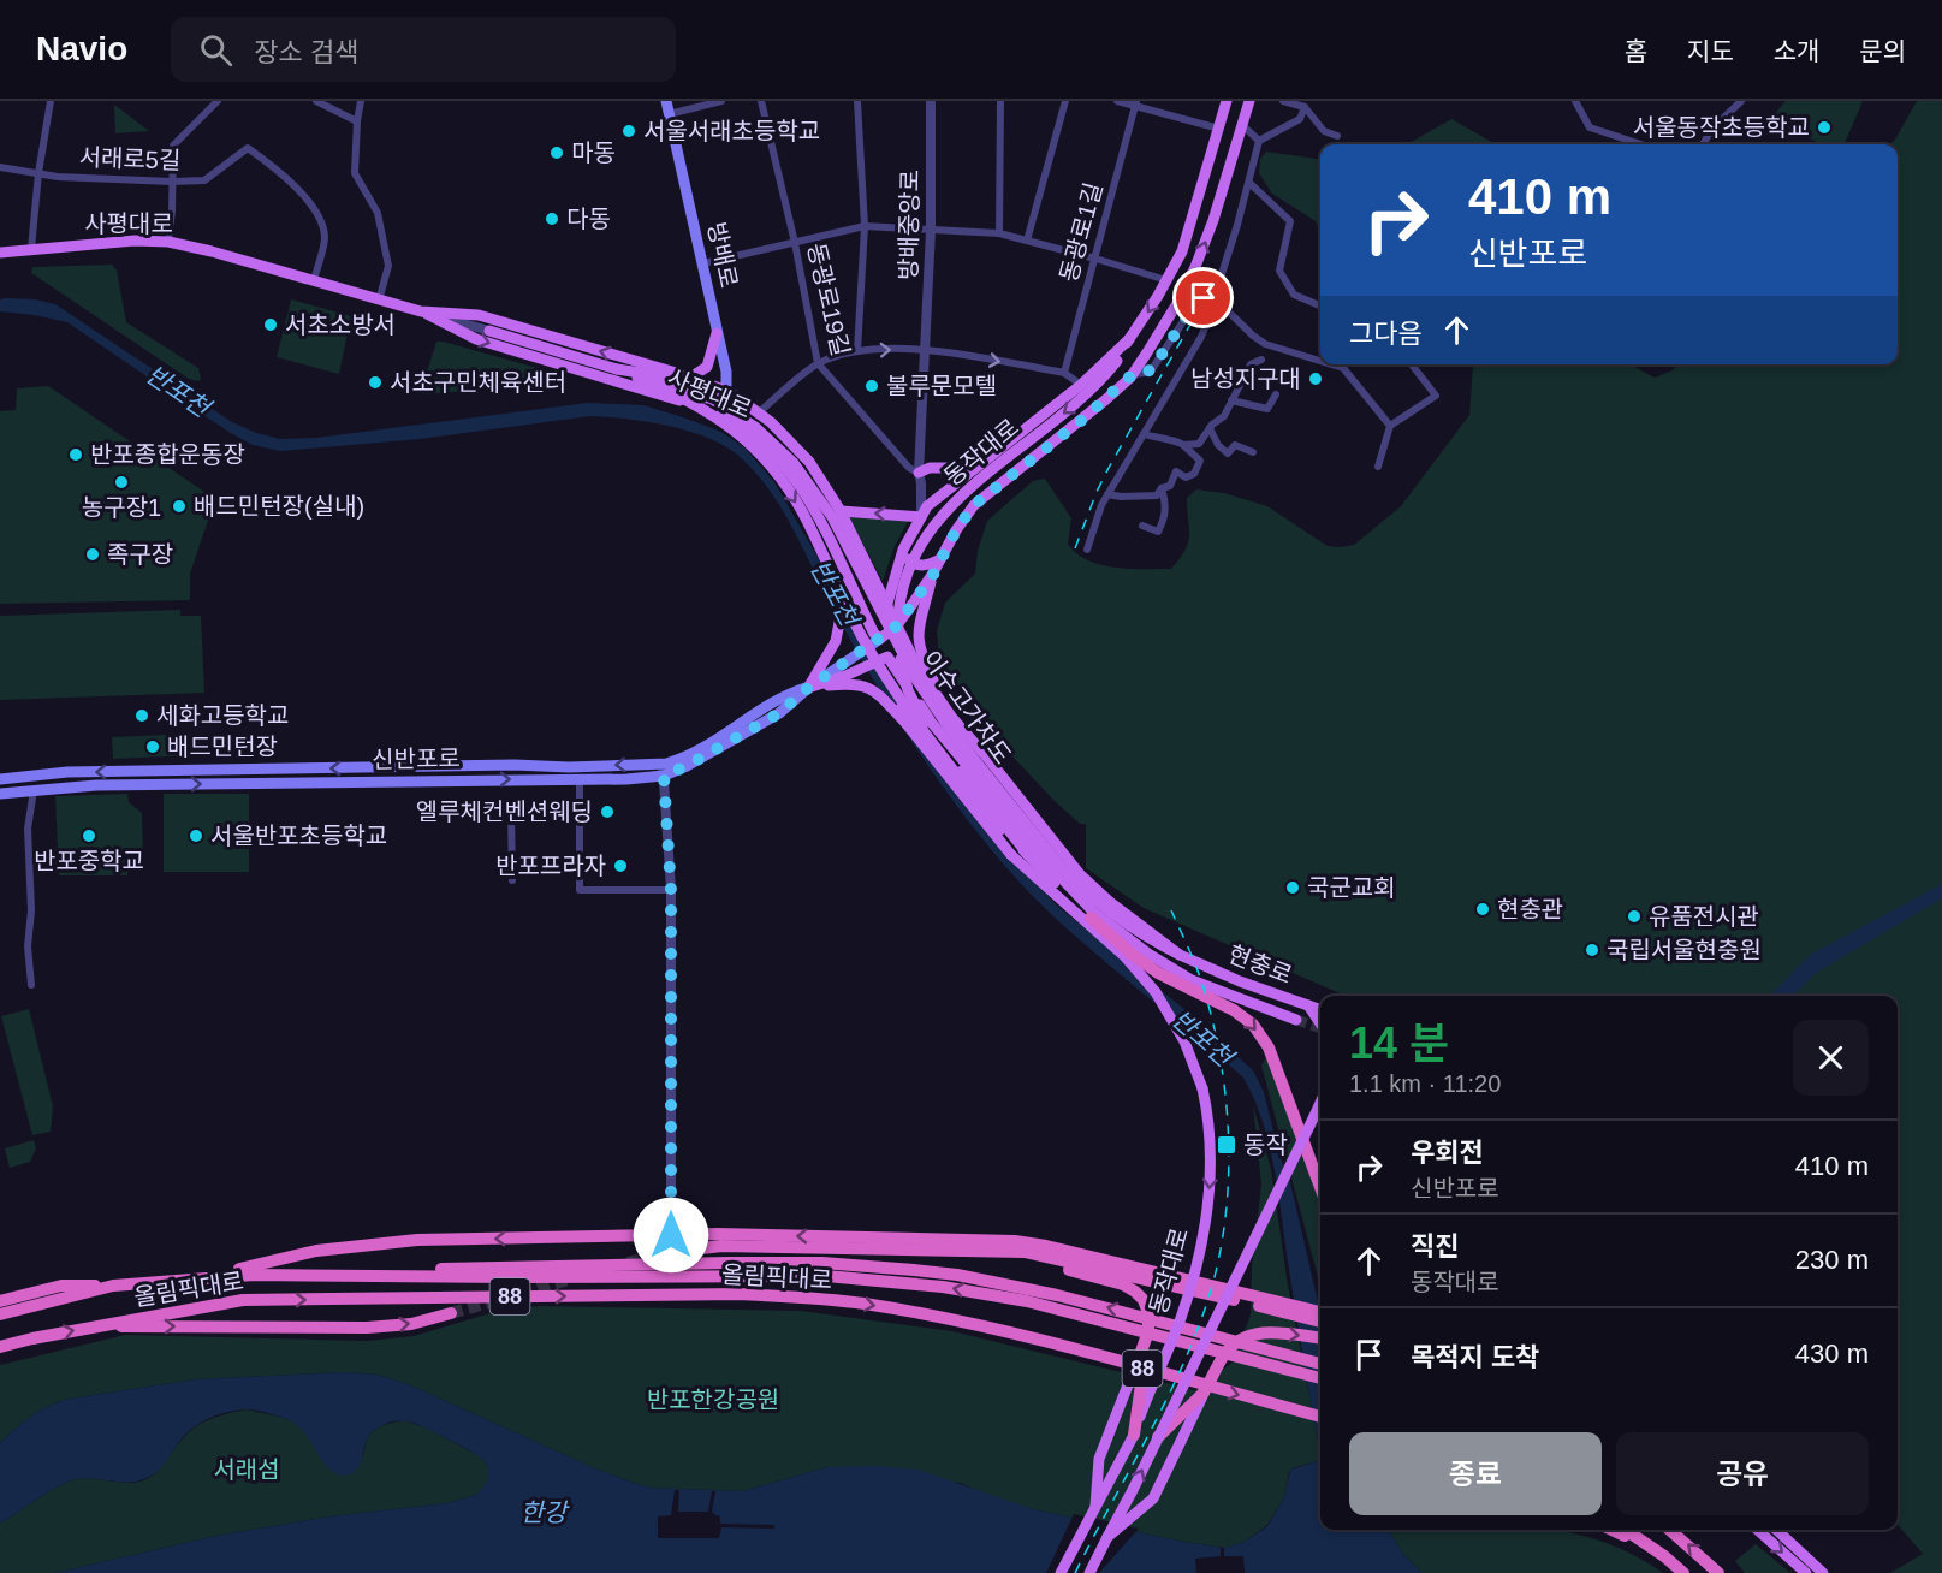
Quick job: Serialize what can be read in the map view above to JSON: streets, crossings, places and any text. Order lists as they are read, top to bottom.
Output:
{
  "streets": {
    "highway": ["올림픽대로", "88"],
    "main road": [
      "사평대로",
      "방배로",
      "동작대로",
      "이수고가차도",
      "신반포로",
      "현충로"
    ],
    "street": [
      "서래로5길",
      "방배중앙로",
      "동광로1길",
      "동광로19길"
    ]
  },
  "crossings": [
    ["서래로5길", "사평대로"],
    ["사평대로", "방배중앙로"],
    ["사평대로", "방배로"],
    ["사평대로", "동광로19길"],
    ["사평대로", "동작대로"],
    ["사평대로", "이수고가차도"],
    ["사평대로", "신반포로"],
    ["방배중앙로", "동광로19길"],
    ["방배중앙로", "동작대로"],
    ["동작대로", "이수고가차도"],
    ["동작대로", "신반포로"],
    ["동작대로", "현충로"],
    ["이수고가차도", "현충로"]
  ],
  "water": ["반포천", "한강"],
  "parks": ["반포한강공원", "서래섬"],
  "places": {
    "other": [
      "서울동작초등학교",
      "서울서래초등학교",
      "마동",
      "다동",
      "서초소방서",
      "남성지구대",
      "서초구민체육센터",
      "불루문모텔",
      "반포종합운동장",
      "농구장1",
      "배드민턴장(실내)",
      "족구장",
      "세화고등학교",
      "배드민턴장",
      "엘루체컨벤션웨딩",
      "반포중학교",
      "서울반포초등학교",
      "반포프라자",
      "국군교회",
      "현충관",
      "유품전시관",
      "국립서울현충원"
    ],
    "transit": ["동작"]
  },
  "page": {
    "header": "Navio",
    "search": "장소 검색",
    "nav": [
      "홈",
      "지도",
      "소개",
      "문의"
    ],
    "turn": ["410 m", "신반포로"],
    "then": "그다음",
    "heading": ["14 분", "1.1 km · 11:20"],
    "list": [
      {
        "name": "우회전",
        "note": "신반포로",
        "value": "410 m"
      },
      {
        "name": "직진",
        "note": "동작대로",
        "value": "230 m"
      },
      {
        "name": "목적지 도착",
        "value": "430 m"
      }
    ],
    "buttons": ["종료", "공유"]
  }
}
